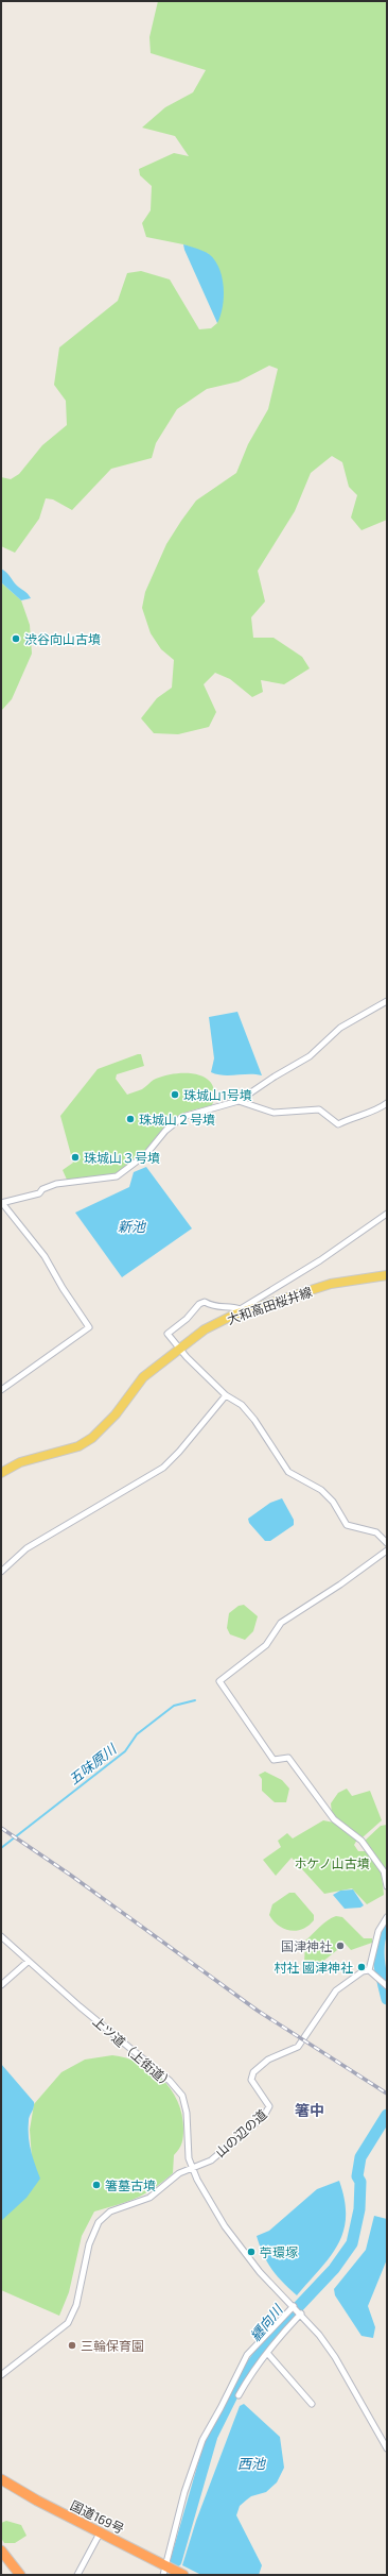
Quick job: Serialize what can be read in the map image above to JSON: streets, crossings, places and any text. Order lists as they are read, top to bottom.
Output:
{
  "streets": {
    "highway": ["国道169号"],
    "main road": ["大和高田桜井線"],
    "street": ["上ツ道（上街道）", "山の辺の道"]
  },
  "crossings": [
    ["上ツ道（上街道）", "山の辺の道"]
  ],
  "districts": ["箸中"],
  "water": [
    "新池",
    "五味原川",
    "纒向川",
    "西池"
  ],
  "parks": ["ホケノ山古墳"],
  "places": [
    "渋谷向山古墳",
    "珠城山1号墳",
    "珠城山２号墳",
    "珠城山３号墳",
    "国津神社",
    "村社 國津神社",
    "箸墓古墳",
    "苧環塚",
    "三輪保育園"
  ]
}
